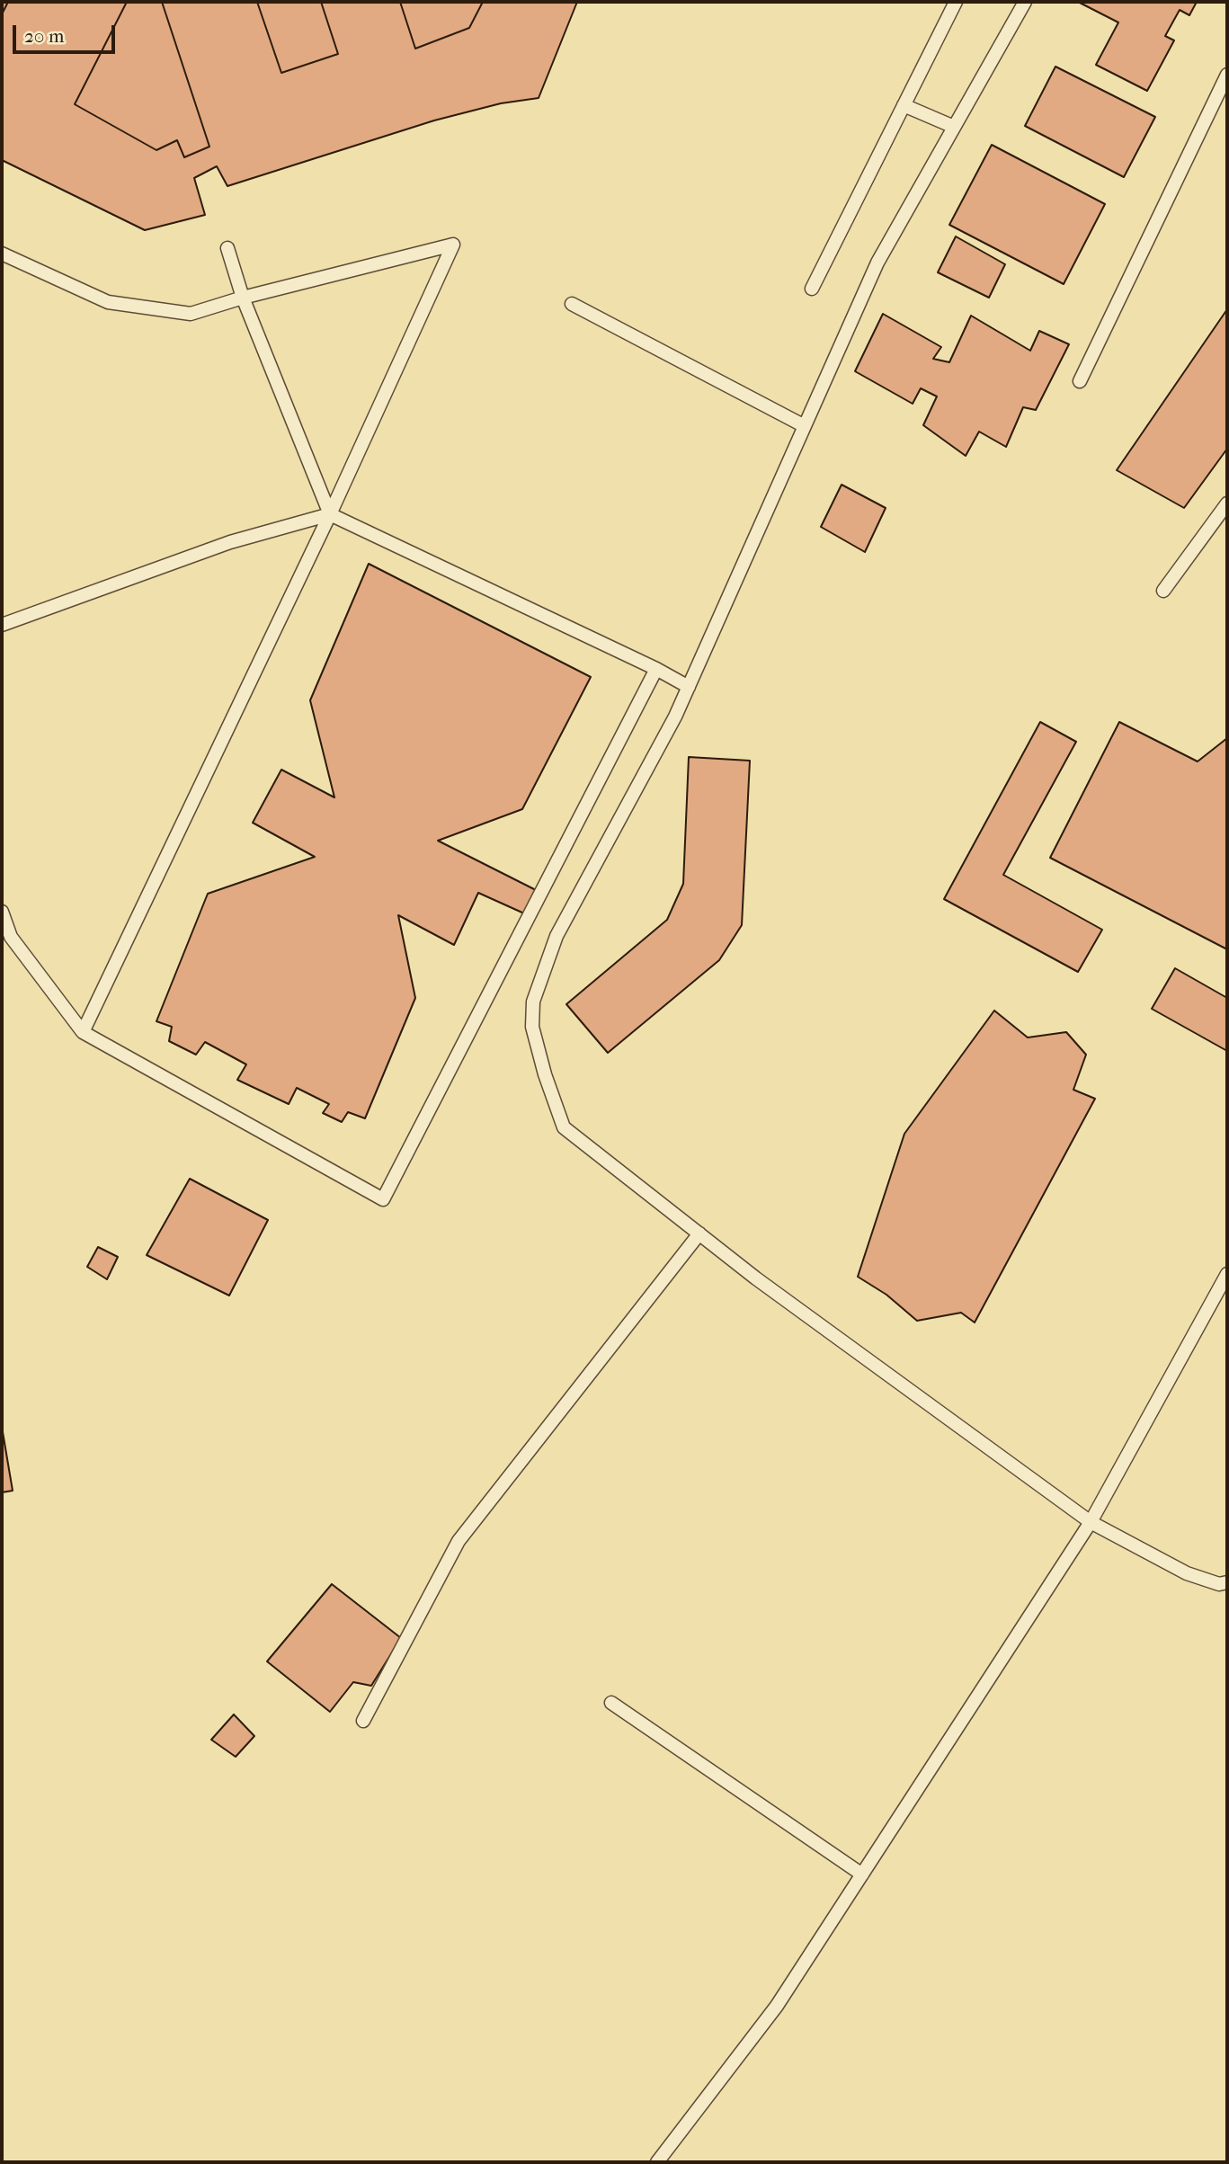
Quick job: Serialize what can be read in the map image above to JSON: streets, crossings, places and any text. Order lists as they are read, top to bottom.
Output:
{
  "scale_bar": "20 m"
}
